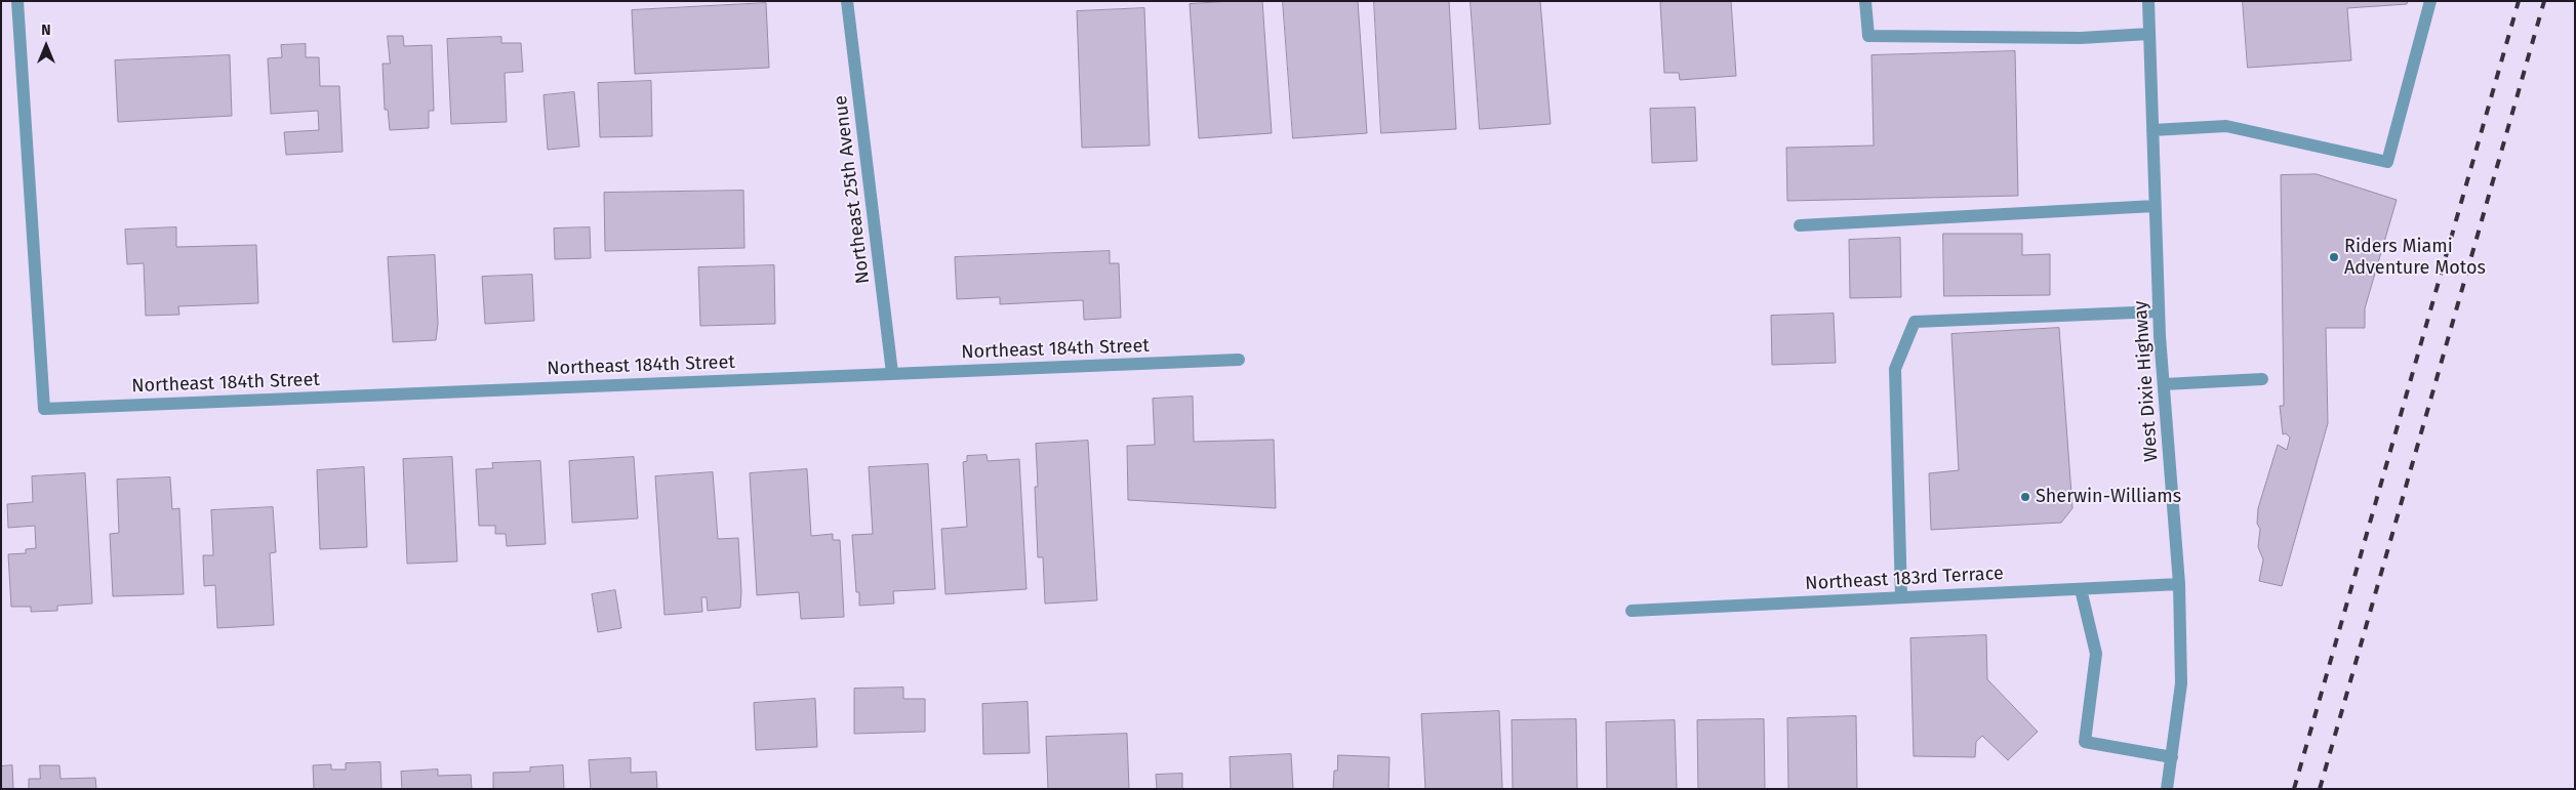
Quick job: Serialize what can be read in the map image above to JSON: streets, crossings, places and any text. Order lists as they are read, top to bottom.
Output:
{
  "streets": {
    "street": [
      "Northeast 25th Avenue",
      "Northeast 184th Street",
      "West Dixie Highway",
      "Northeast 183rd Terrace"
    ]
  },
  "crossings": [
    ["Northeast 25th Avenue", "Northeast 184th Street"],
    ["West Dixie Highway", "Northeast 183rd Terrace"]
  ],
  "places": ["Riders Miami Adventure Motos", "Sherwin-Williams"],
  "north": "top"
}
